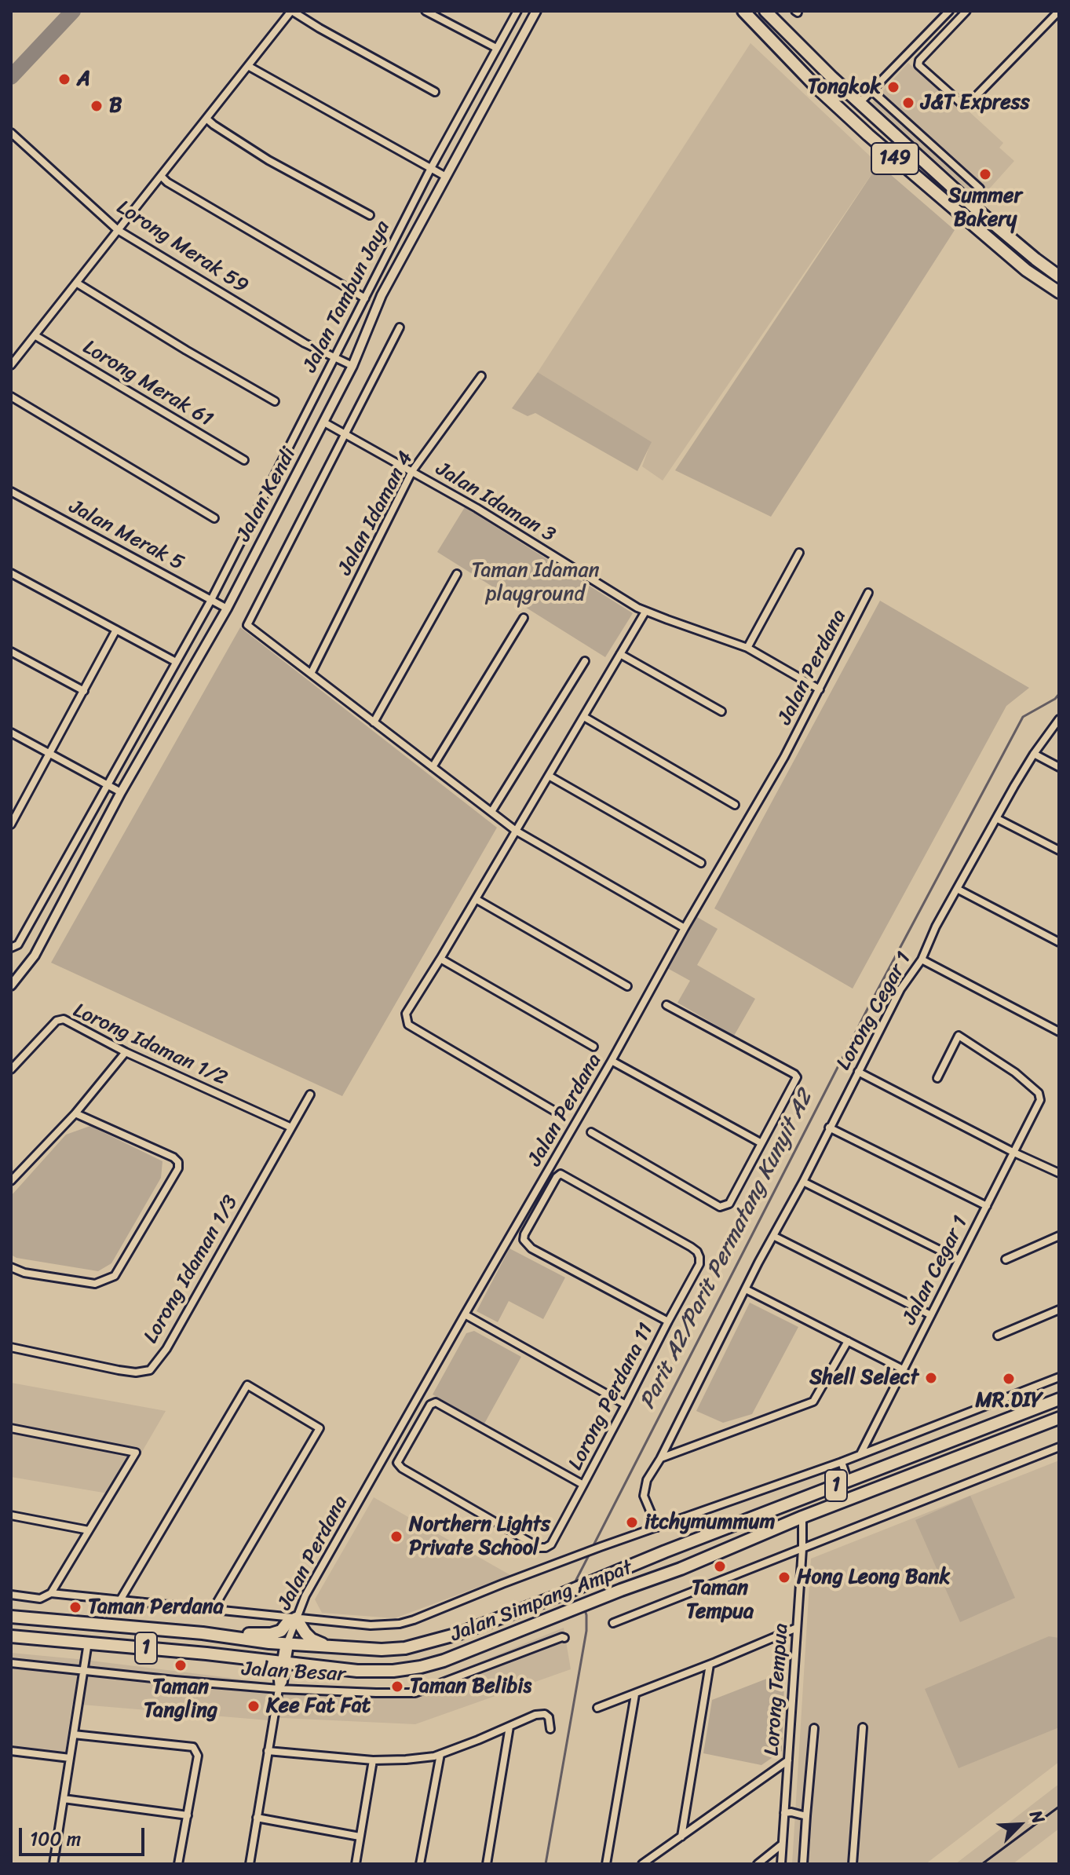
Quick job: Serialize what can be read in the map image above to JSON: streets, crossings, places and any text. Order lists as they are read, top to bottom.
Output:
{
  "streets": {
    "main road": ["149", "1", "Jalan Simpang Ampat"],
    "street": [
      "Lorong Merak 59",
      "Jalan Tambun Jaya",
      "Lorong Merak 61",
      "Jalan Kendi",
      "Jalan Idaman 3",
      "Jalan Idaman 4",
      "Jalan Merak 5",
      "Jalan Perdana",
      "Lorong Cegar 1",
      "Lorong Idaman 1/2",
      "Lorong Idaman 1/3",
      "Jalan Cegar 1",
      "Lorong Perdana 11",
      "Jalan Besar",
      "Lorong Tempua"
    ]
  },
  "crossings": [
    ["Lorong Merak 59", "Jalan Tambun Jaya"],
    ["Lorong Merak 59", "Jalan Kendi"],
    ["Jalan Tambun Jaya", "Jalan Merak 5"],
    ["Jalan Kendi", "Jalan Idaman 3"],
    ["Jalan Kendi", "Jalan Idaman 4"],
    ["Jalan Kendi", "Jalan Merak 5"],
    ["Jalan Idaman 3", "Jalan Idaman 4"],
    ["Jalan Idaman 3", "Jalan Perdana"],
    ["Jalan Perdana", "Jalan Simpang Ampat"],
    ["Jalan Perdana", "Jalan Besar"],
    ["Lorong Idaman 1/2", "Lorong Idaman 1/3"],
    ["Jalan Simpang Ampat", "Lorong Tempua"]
  ],
  "water": ["Parit A2/Parit Permatang Kunyit A2"],
  "parks": ["Taman Idaman playground"],
  "places": [
    "A",
    "Tongkok",
    "J&T Express",
    "B",
    "Summer Bakery",
    "Shell Select",
    "MR.DIY",
    "itchymummum",
    "Northern Lights Private School",
    "Taman Tempua",
    "Hong Leong Bank",
    "Taman Perdana",
    "Taman Tangling",
    "Taman Belibis",
    "Kee Fat Fat"
  ],
  "scale_bar": "100 m",
  "north": "top right"
}
